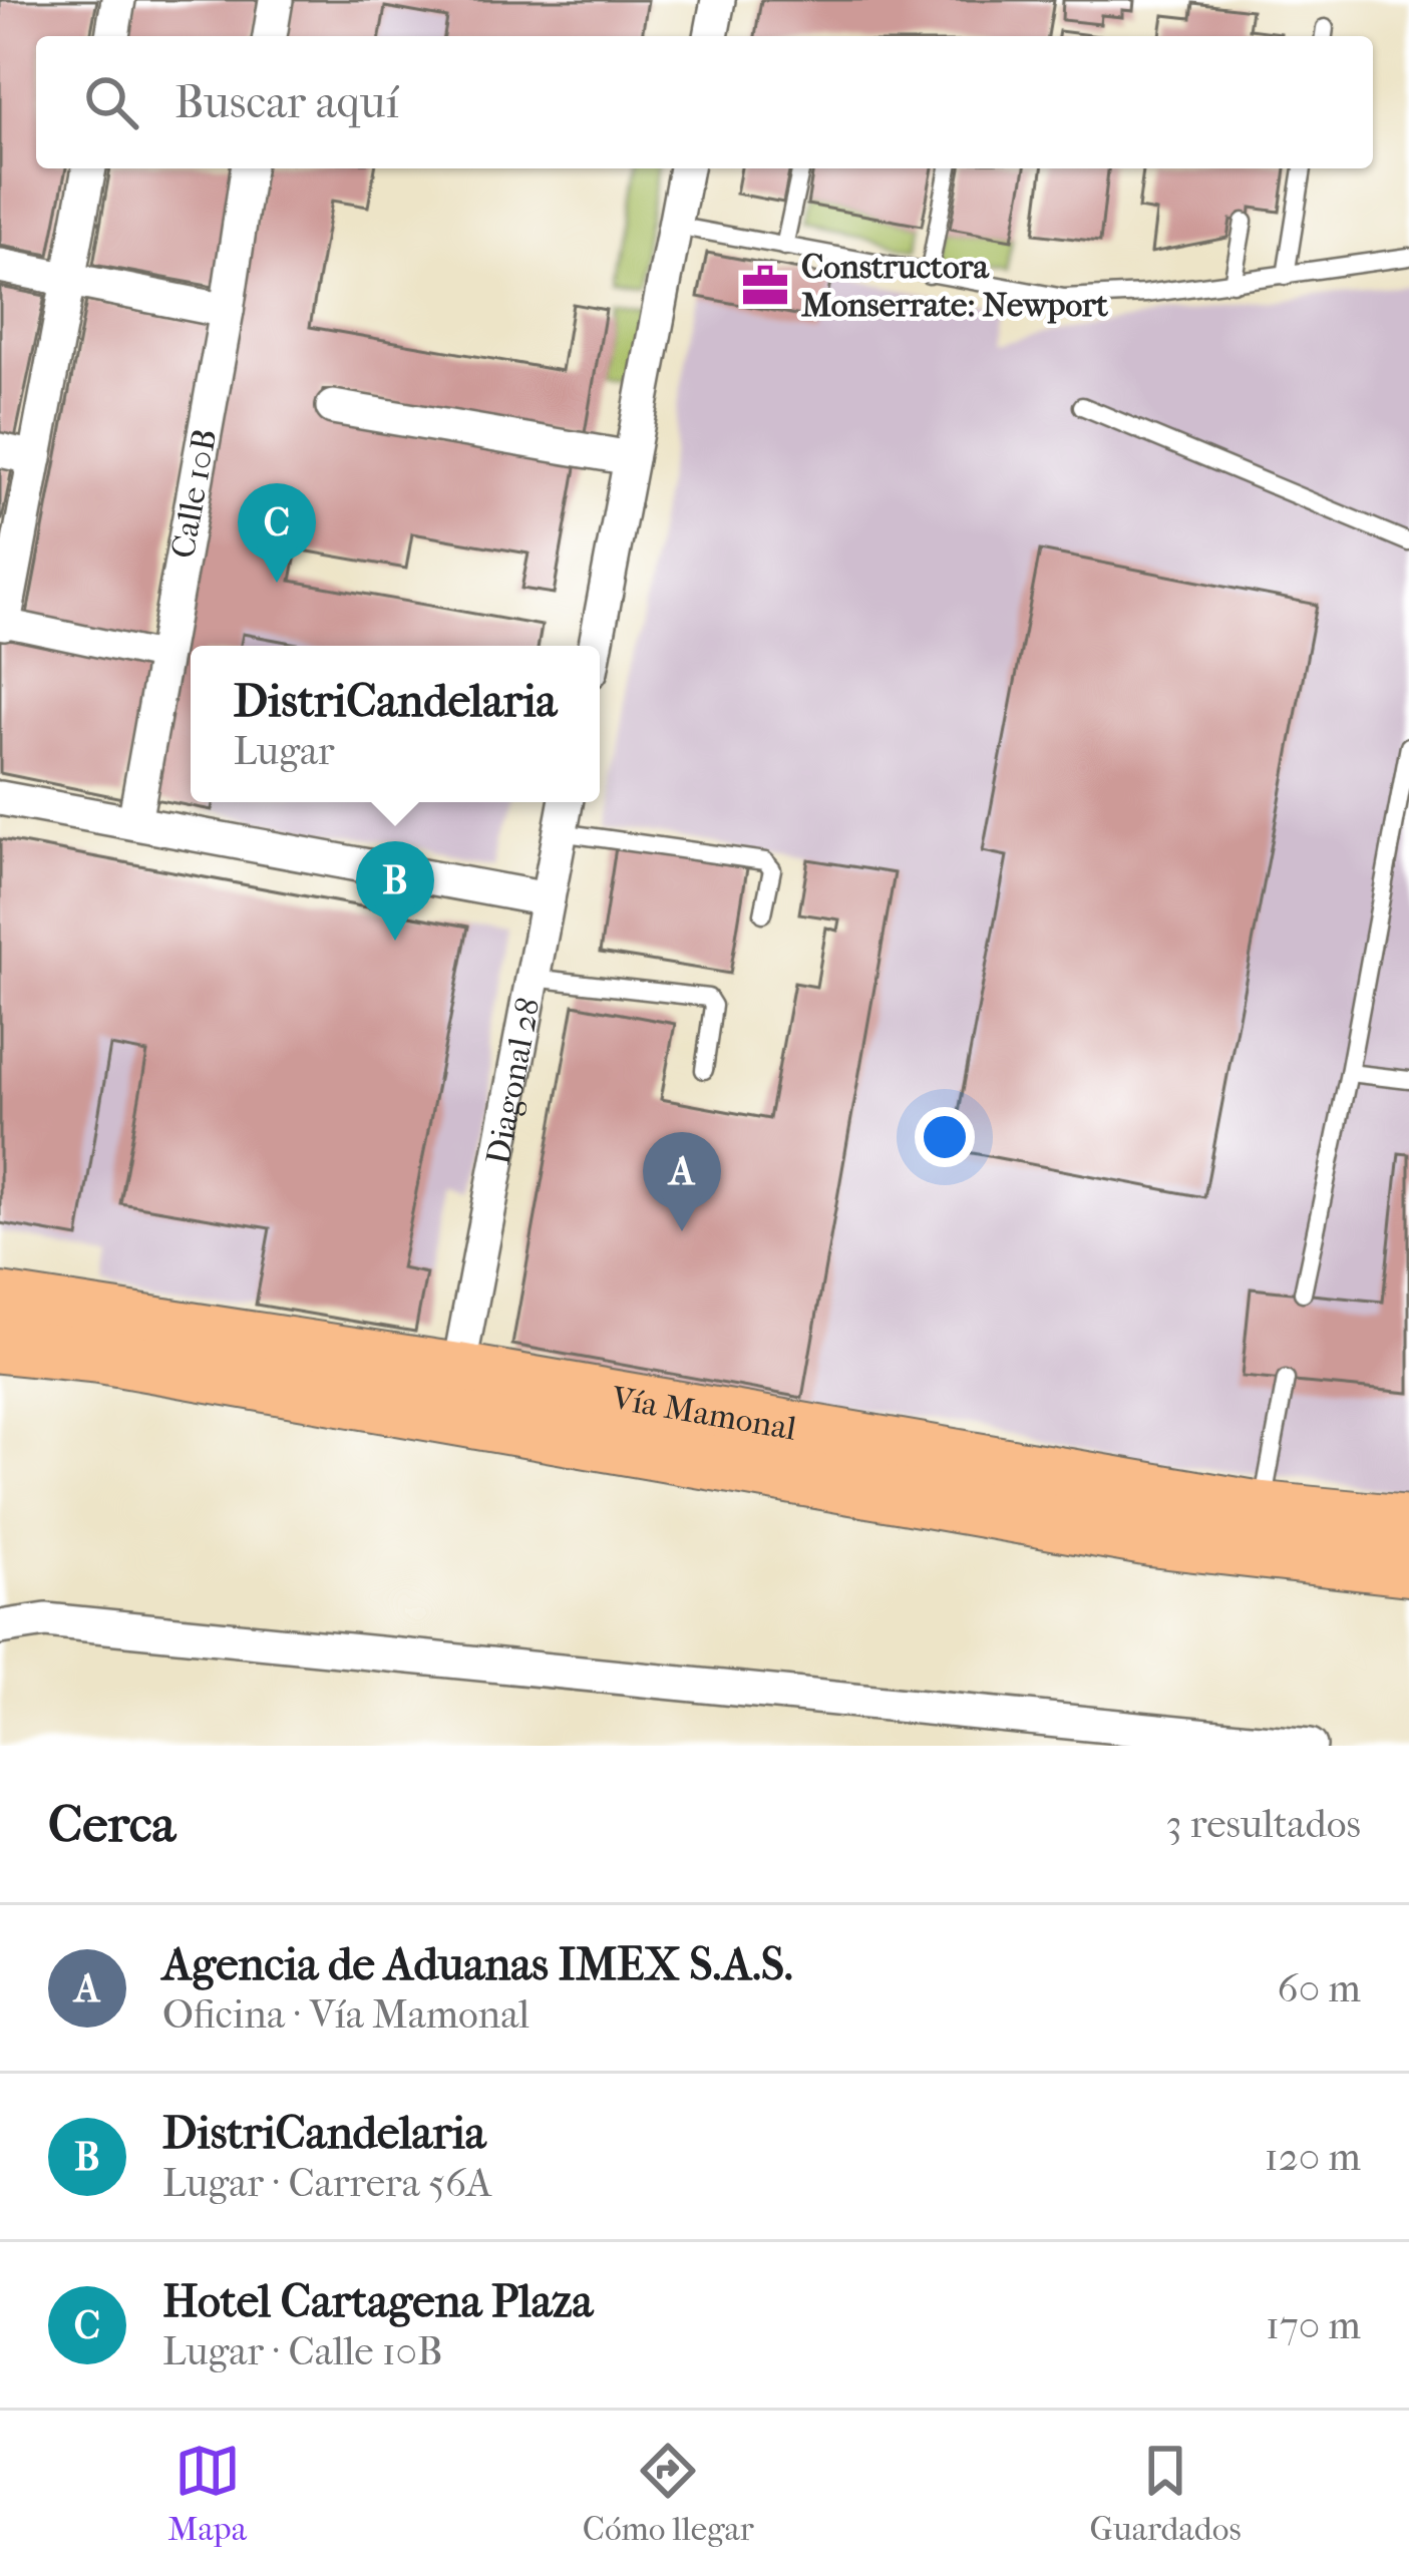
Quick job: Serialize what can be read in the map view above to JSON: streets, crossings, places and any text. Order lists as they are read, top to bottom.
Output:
{
  "streets": {
    "main road": ["Vía Mamonal"],
    "street": ["Calle 10B", "Diagonal 28"]
  },
  "crossings": [
    ["Diagonal 28", "Vía Mamonal"]
  ],
  "places": {
    "office": ["Constructora Monserrate: Newport"]
  },
  "page": {
    "search": "Buscar aquí",
    "pins": ["C", "B", "A"],
    "popup": ["DistriCandelaria", "Lugar"],
    "heading": ["Cerca", "3 resultados"],
    "list": [
      {
        "mark": "A",
        "name": "Agencia de Aduanas IMEX S.A.S.",
        "note": "Oficina · Vía Mamonal",
        "value": "60 m"
      },
      {
        "mark": "B",
        "name": "DistriCandelaria",
        "note": "Lugar · Carrera 56A",
        "value": "120 m"
      },
      {
        "mark": "C",
        "name": "Hotel Cartagena Plaza",
        "note": "Lugar · Calle 10B",
        "value": "170 m"
      }
    ],
    "nav": ["Mapa", "Cómo llegar", "Guardados"]
  }
}
